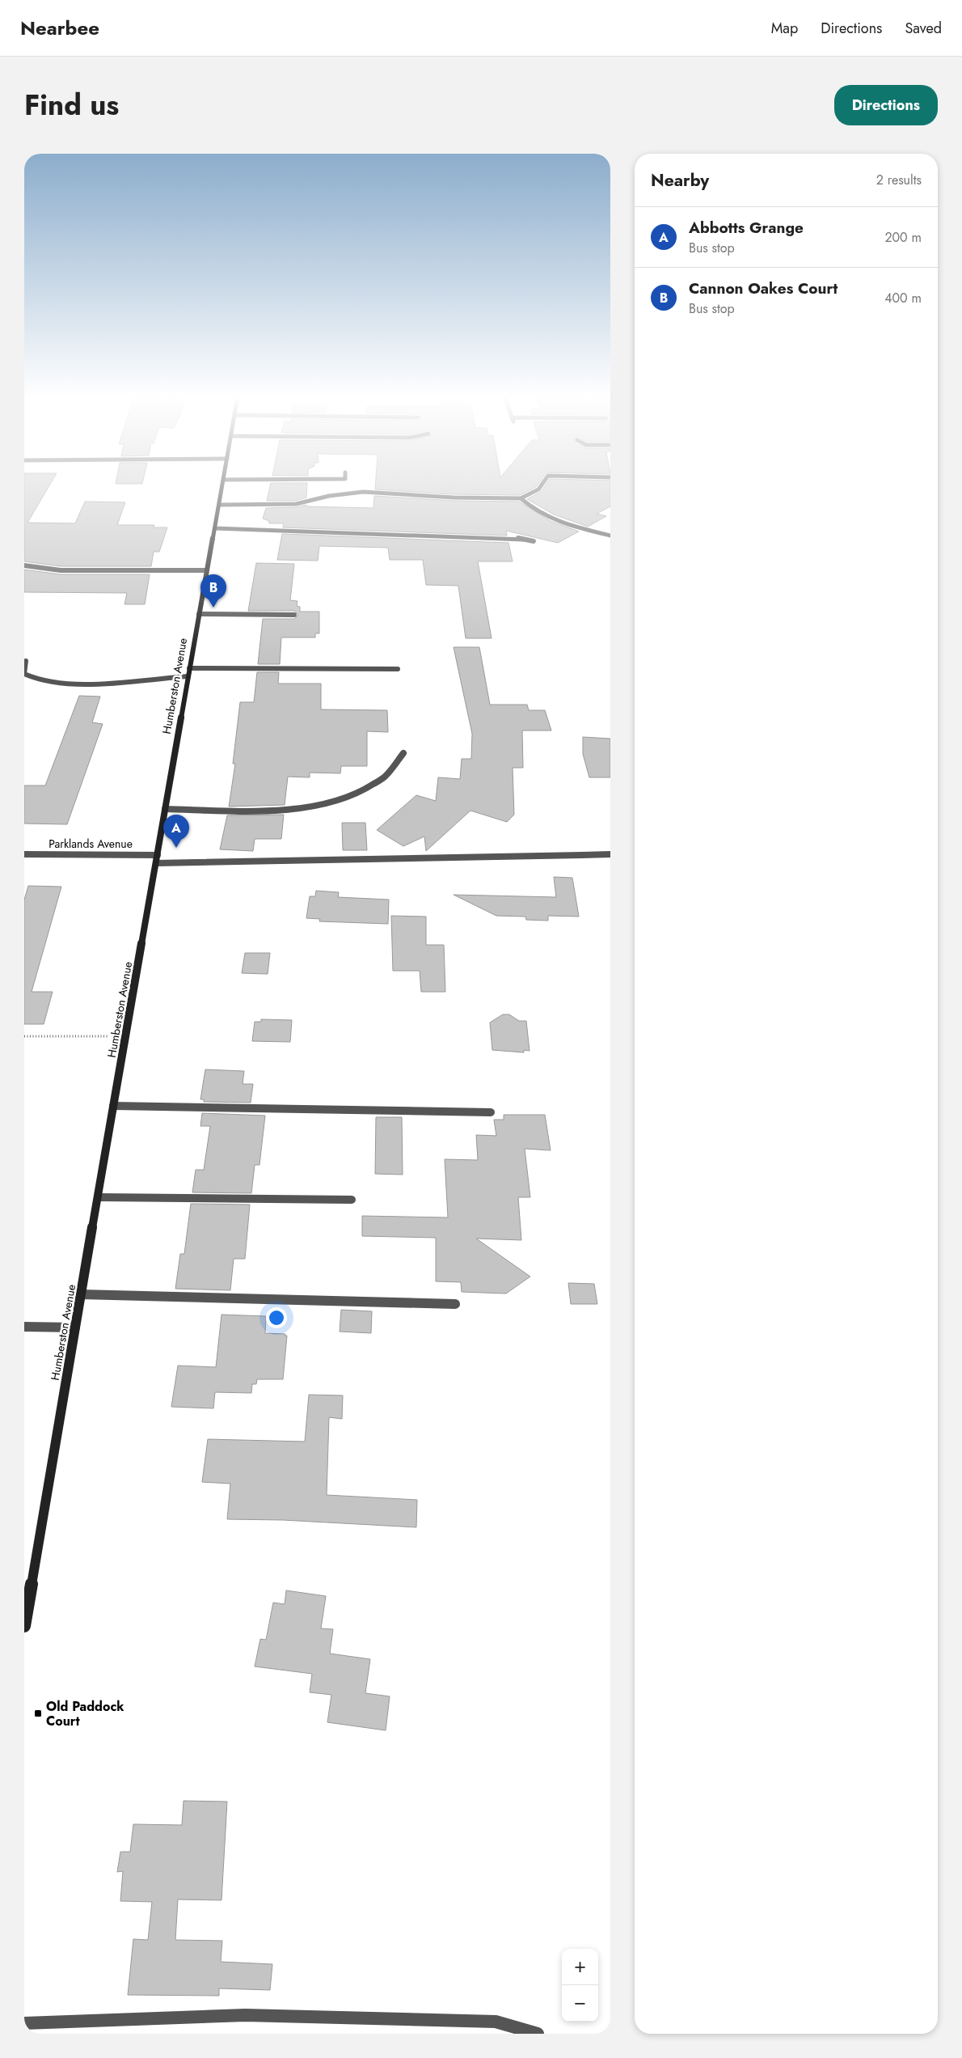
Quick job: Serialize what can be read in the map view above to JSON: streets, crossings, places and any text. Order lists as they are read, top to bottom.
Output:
{
  "streets": {
    "main road": ["Humberston Avenue"],
    "street": ["Parklands Avenue"]
  },
  "crossings": [
    ["Humberston Avenue", "Parklands Avenue"]
  ],
  "places": {
    "transit": ["Old Paddock Court"]
  },
  "page": {
    "header": "Nearbee",
    "nav": ["Map", "Directions", "Saved"],
    "title": "Find us",
    "buttons": "Directions",
    "heading": ["Nearby", "2 results"],
    "list": [
      {
        "mark": "A",
        "name": "Abbotts Grange",
        "note": "Bus stop",
        "value": "200 m"
      },
      {
        "mark": "B",
        "name": "Cannon Oakes Court",
        "note": "Bus stop",
        "value": "400 m"
      }
    ],
    "pins": ["B", "A"],
    "map_buttons": ["+", "−"]
  }
}
